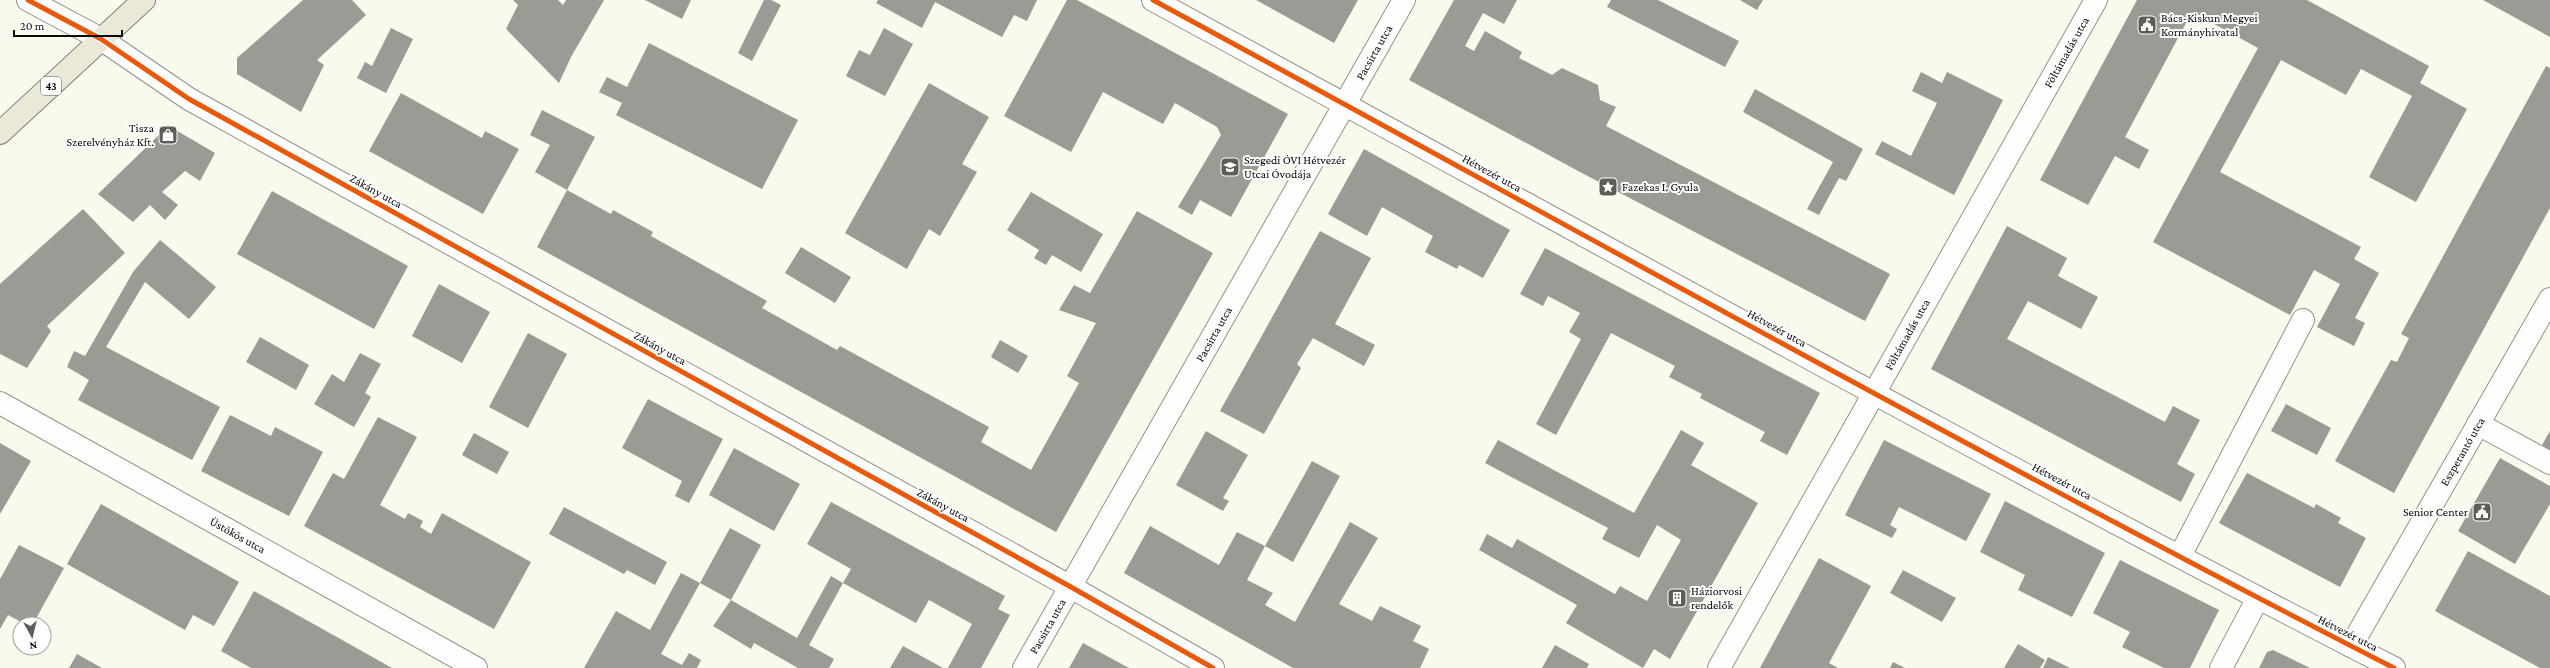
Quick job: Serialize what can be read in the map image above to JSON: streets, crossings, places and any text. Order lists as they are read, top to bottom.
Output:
{
  "streets": {
    "main road": ["43"],
    "street": [
      "Pacsirta utca",
      "Föltámadás utca",
      "Hétvezér utca",
      "Zákány utca",
      "Eszperantó utca",
      "Üstökös utca"
    ]
  },
  "crossings": [
    ["Pacsirta utca", "Hétvezér utca"],
    ["Pacsirta utca", "Zákány utca"],
    ["Föltámadás utca", "Hétvezér utca"],
    ["43", "Zákány utca"],
    ["Hétvezér utca", "Eszperantó utca"]
  ],
  "places": {
    "public building": ["Bács-Kiskun Megyei Kormányhivatal", "Senior Center"],
    "shop": ["Tisza Szerelvényház Kft."],
    "school or university": ["Szegedi ÓVI Hétvezér Utcai Óvodája"],
    "place": ["Fazekas I. Gyula"],
    "building": ["Háziorvosi rendelők"]
  },
  "scale_bar": "20 m",
  "north": "bottom"
}
